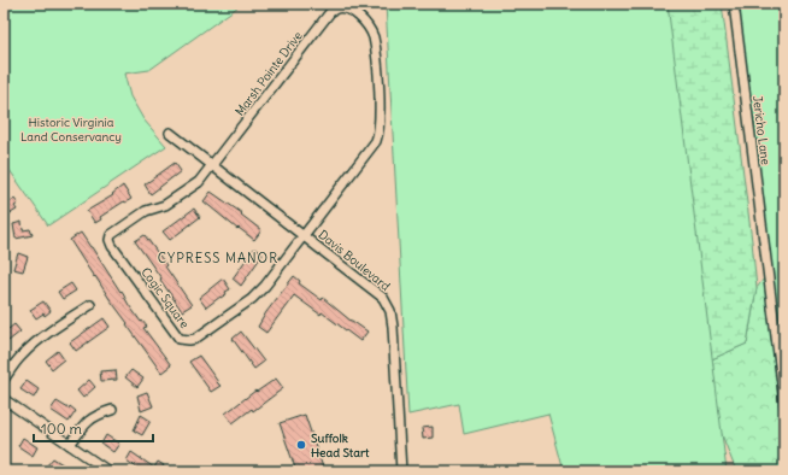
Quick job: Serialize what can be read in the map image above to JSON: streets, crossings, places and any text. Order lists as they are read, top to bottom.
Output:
{
  "streets": {
    "street": [
      "Marsh Pointe Drive",
      "Jericho Lane",
      "Davis Boulevard",
      "Cogic Square"
    ]
  },
  "crossings": [
    ["Marsh Pointe Drive", "Davis Boulevard"],
    ["Marsh Pointe Drive", "Cogic Square"],
    ["Davis Boulevard", "Cogic Square"]
  ],
  "districts": ["CYPRESS MANOR"],
  "parks": ["Historic Virginia Land Conservancy"],
  "places": ["Suffolk Head Start"],
  "scale_bar": "100 m"
}
